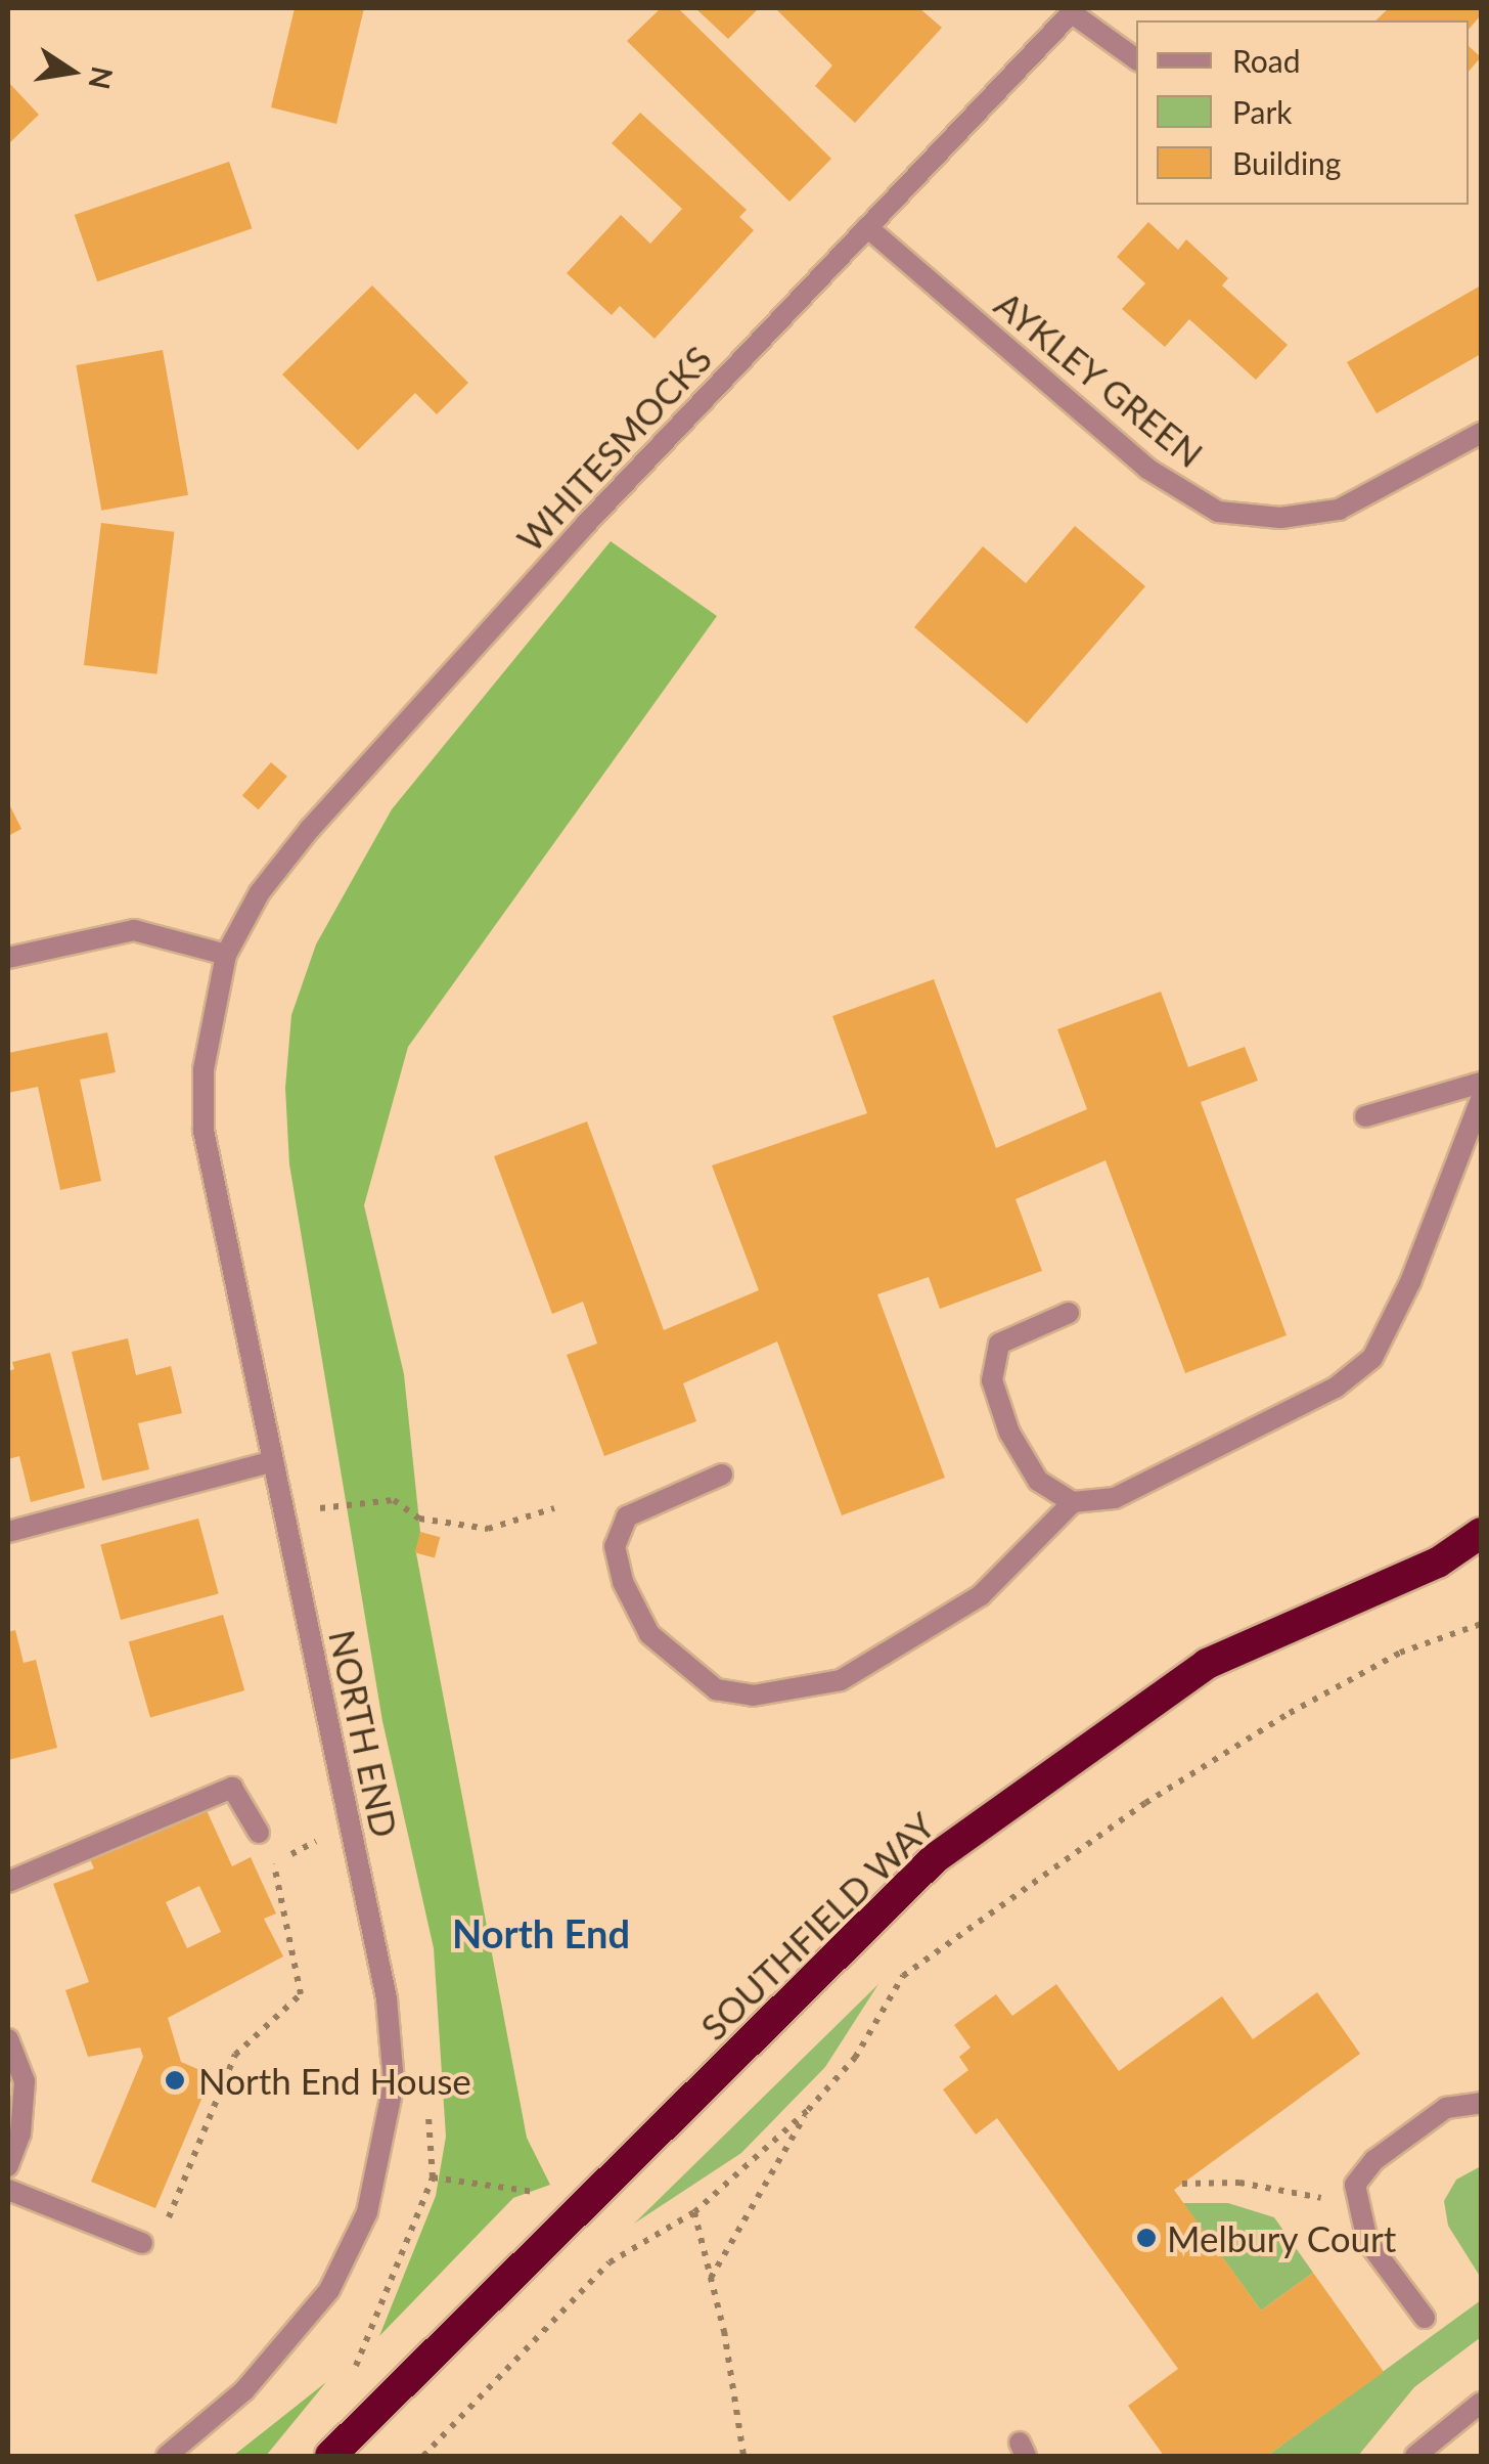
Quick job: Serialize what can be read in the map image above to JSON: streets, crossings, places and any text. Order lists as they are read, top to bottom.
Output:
{
  "streets": {
    "highway": ["SOUTHFIELD WAY"],
    "street": ["AYKLEY GREEN", "WHITESMOCKS", "NORTH END"]
  },
  "crossings": [
    ["AYKLEY GREEN", "WHITESMOCKS"],
    ["WHITESMOCKS", "NORTH END"]
  ],
  "districts": ["North End"],
  "places": ["North End House", "Melbury Court"],
  "legend": ["Road", "Park", "Building"],
  "north": "right"
}
